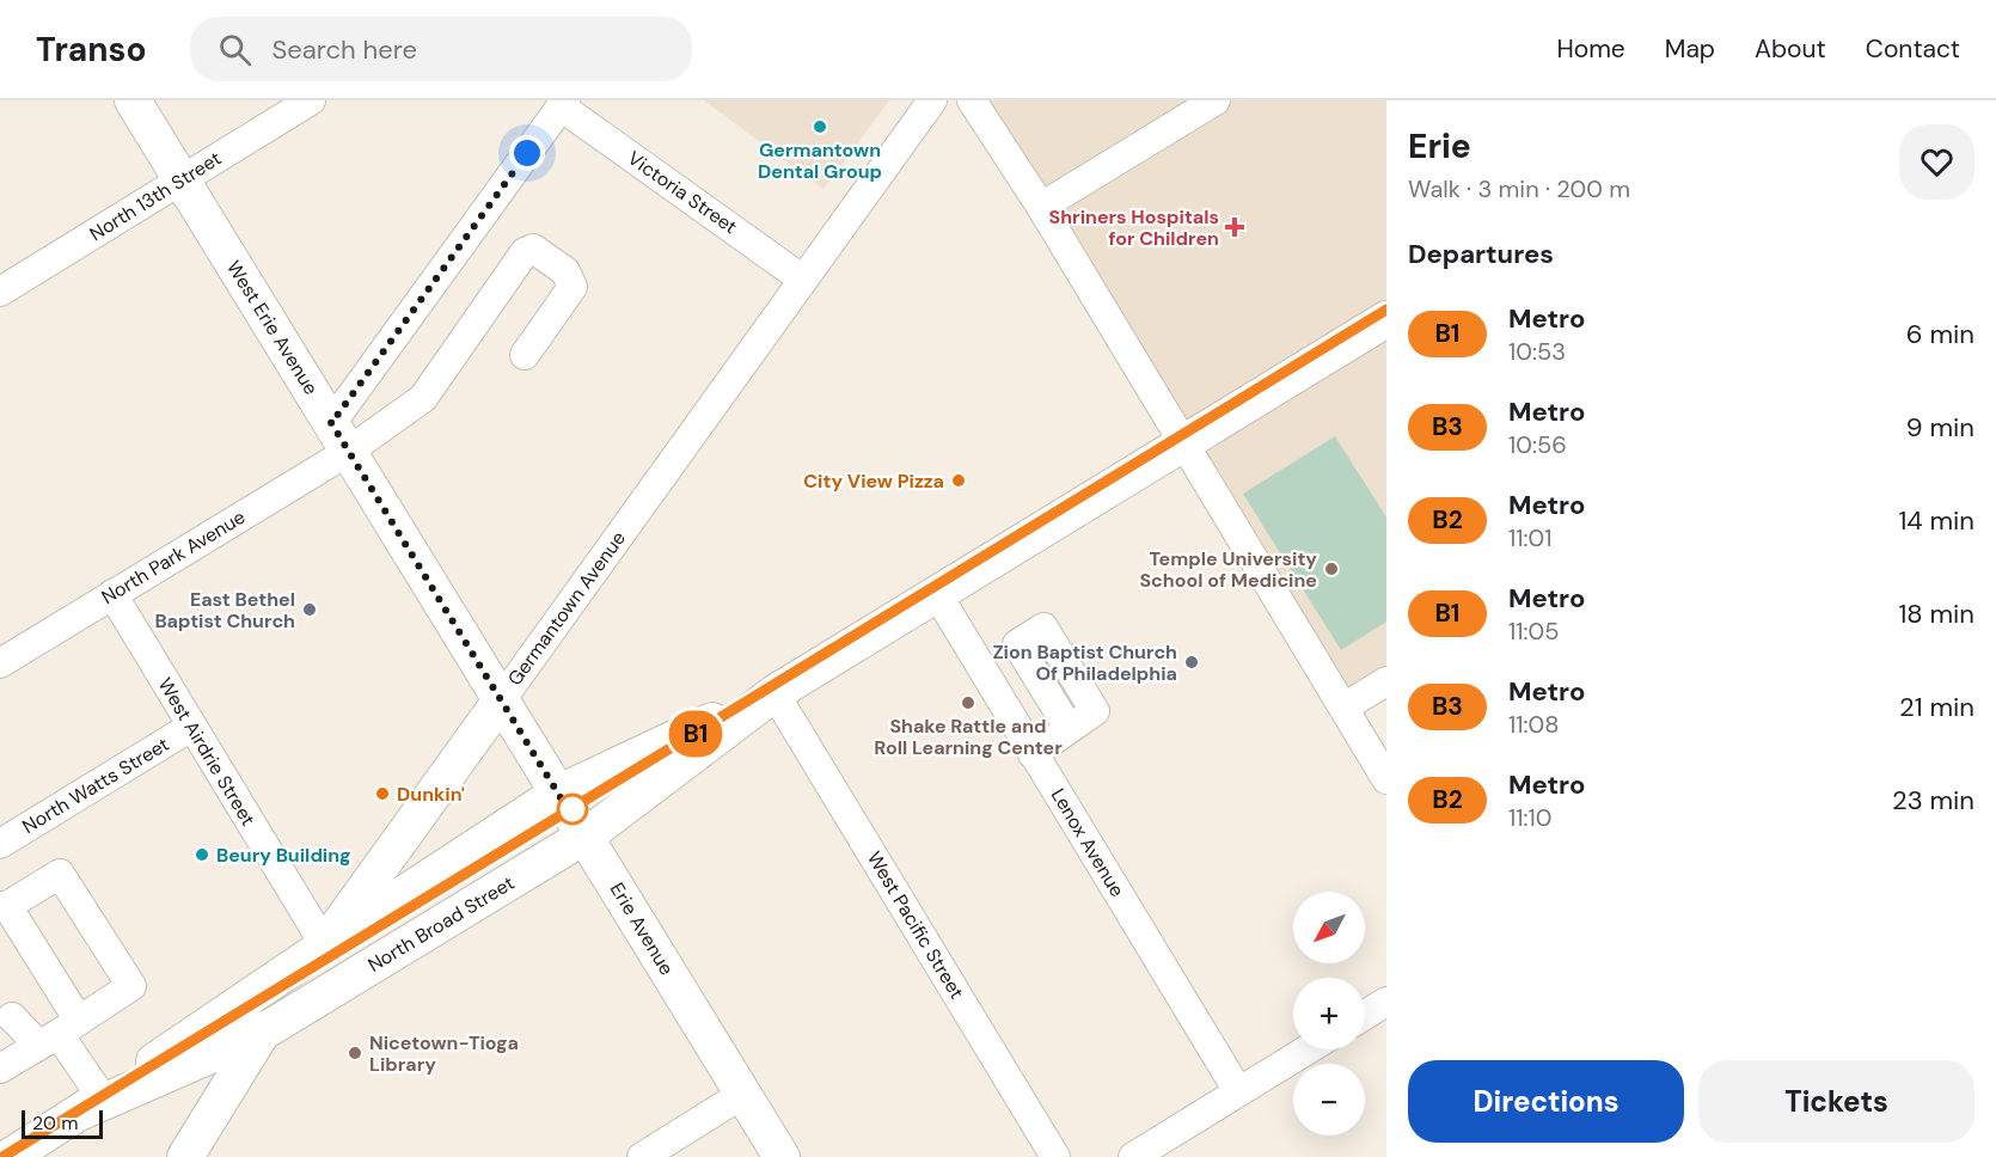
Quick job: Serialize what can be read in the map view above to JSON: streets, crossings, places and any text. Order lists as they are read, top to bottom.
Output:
{
  "streets": {
    "main road": [
      "West Erie Avenue",
      "Germantown Avenue",
      "North Broad Street",
      "Erie Avenue"
    ],
    "street": [
      "Victoria Street",
      "North 13th Street",
      "North Park Avenue",
      "West Airdrie Street",
      "North Watts Street",
      "Lenox Avenue",
      "West Pacific Street"
    ]
  },
  "crossings": [
    ["Victoria Street", "Germantown Avenue"],
    ["North 13th Street", "West Erie Avenue"],
    ["West Erie Avenue", "North Park Avenue"],
    ["West Erie Avenue", "Germantown Avenue"],
    ["West Erie Avenue", "Erie Avenue"],
    ["North Park Avenue", "West Airdrie Street"],
    ["Germantown Avenue", "West Airdrie Street"],
    ["Germantown Avenue", "North Broad Street"],
    ["Germantown Avenue", "Erie Avenue"],
    ["West Airdrie Street", "North Watts Street"],
    ["West Airdrie Street", "North Broad Street"],
    ["Lenox Avenue", "North Broad Street"],
    ["North Broad Street", "West Pacific Street"],
    ["North Broad Street", "Erie Avenue"]
  ],
  "places": {
    "other": [
      "Germantown Dental Group",
      "City View Pizza",
      "Temple University School of Medicine",
      "East Bethel Baptist Church",
      "Zion Baptist Church Of Philadelphia",
      "Shake Rattle and Roll Learning Center",
      "Dunkin'",
      "Beury Building",
      "Nicetown-Tioga Library"
    ],
    "health": ["Shriners Hospitals for Children"]
  },
  "lines": ["metro line B1"],
  "scale_bar": "20 m",
  "north": "bottom left",
  "page": {
    "header": "Transo",
    "search": "Search here",
    "nav": [
      "Home",
      "Map",
      "About",
      "Contact"
    ],
    "on_map": "B1",
    "heading": [
      ["Erie", "Walk · 3 min · 200 m"],
      "Departures"
    ],
    "list": [
      {
        "mark": "B1",
        "name": "Metro",
        "note": "10:53",
        "value": "6 min"
      },
      {
        "mark": "B3",
        "name": "Metro",
        "note": "10:56",
        "value": "9 min"
      },
      {
        "mark": "B2",
        "name": "Metro",
        "note": "11:01",
        "value": "14 min"
      },
      {
        "mark": "B1",
        "name": "Metro",
        "note": "11:05",
        "value": "18 min"
      },
      {
        "mark": "B3",
        "name": "Metro",
        "note": "11:08",
        "value": "21 min"
      },
      {
        "mark": "B2",
        "name": "Metro",
        "note": "11:10",
        "value": "23 min"
      }
    ],
    "map_buttons": ["+", "−"],
    "buttons": ["Directions", "Tickets"],
    "scale": "20 m"
  }
}
